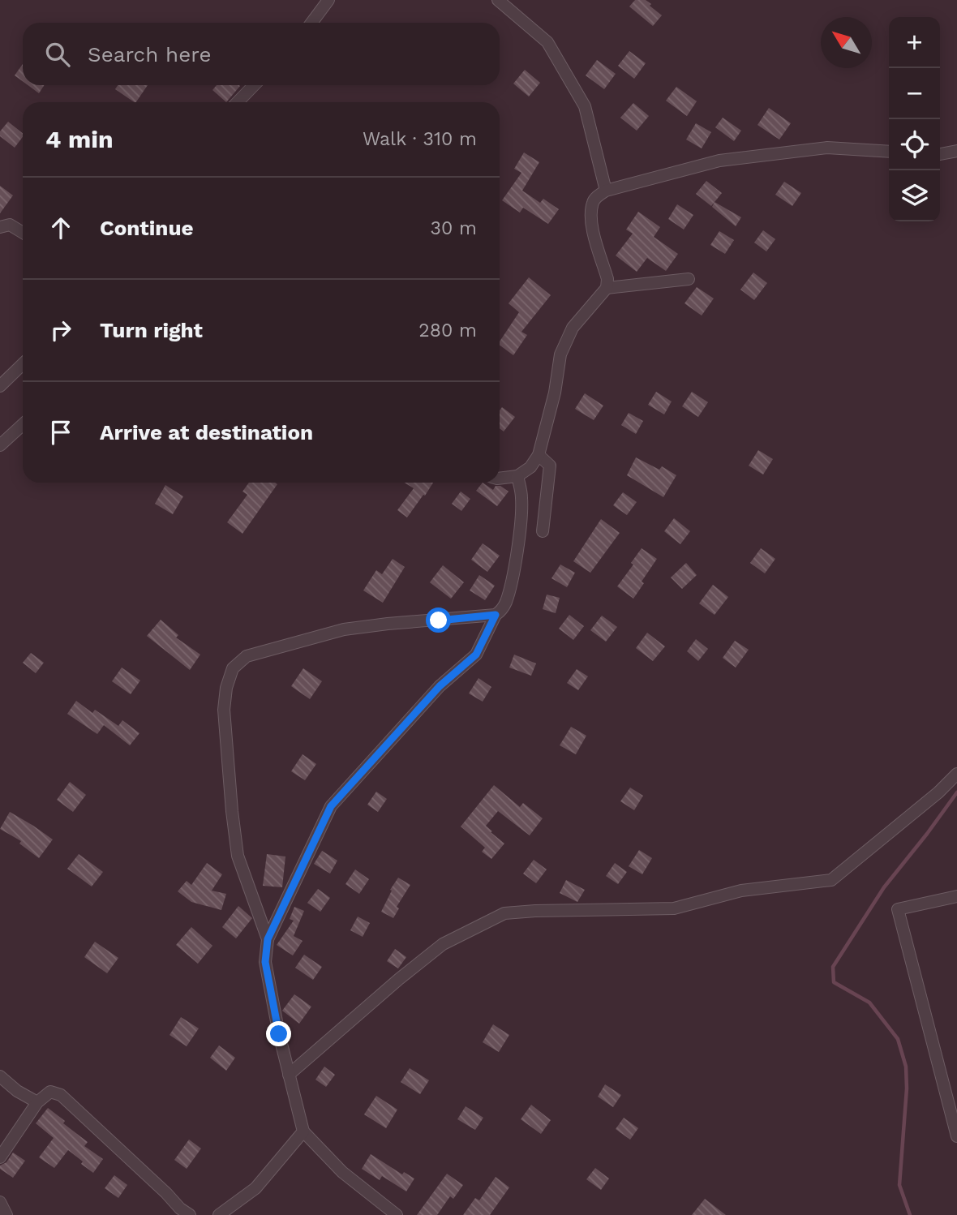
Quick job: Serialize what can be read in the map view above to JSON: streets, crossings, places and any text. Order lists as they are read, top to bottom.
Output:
{
  "north": "top left",
  "page": {
    "map_buttons": ["+", "−"],
    "search": "Search here",
    "heading": ["4 min", "Walk · 310 m"],
    "list": [
      ["Continue", "30 m"],
      ["Turn right", "280 m"],
      "Arrive at destination"
    ]
  }
}
